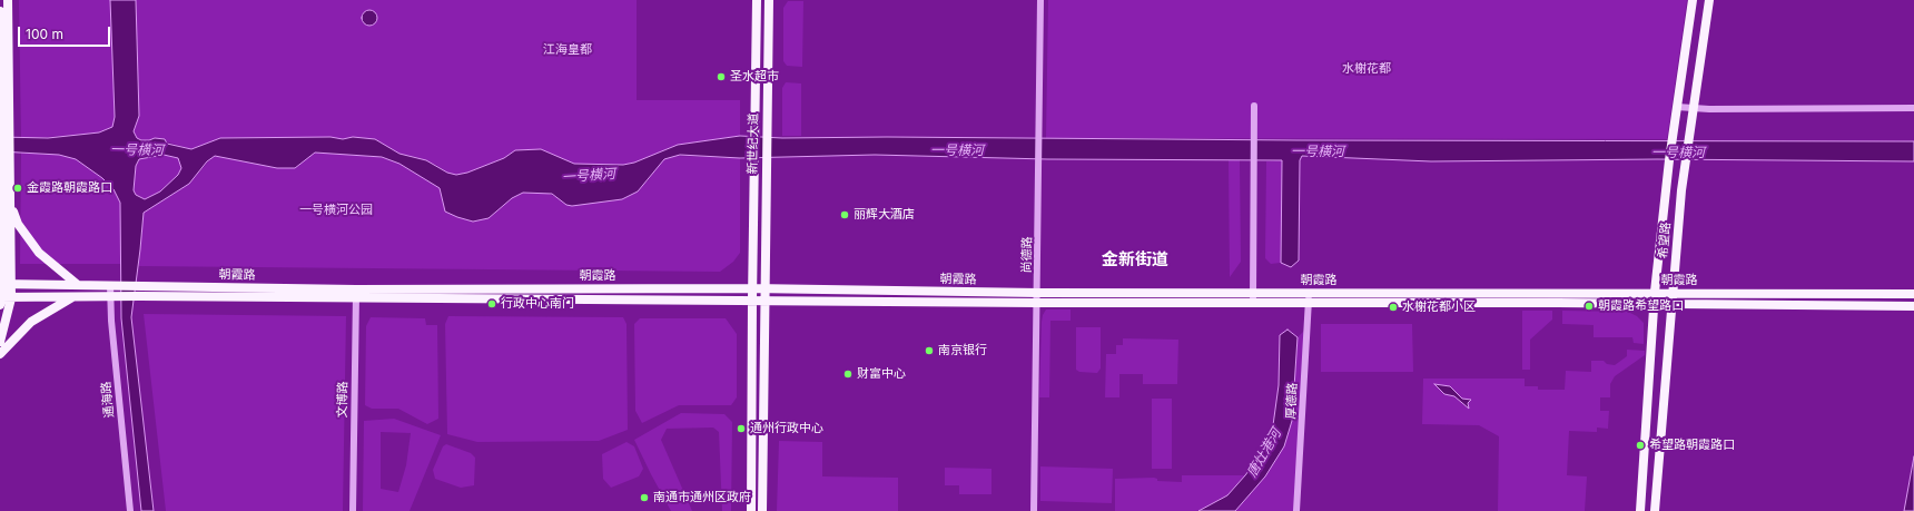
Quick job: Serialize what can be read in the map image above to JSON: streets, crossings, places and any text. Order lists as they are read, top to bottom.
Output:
{
  "streets": {
    "main road": ["新世纪大道", "希望路", "朝霞路"],
    "street": [
      "尚德路",
      "通海路",
      "文博路",
      "厚德路"
    ]
  },
  "crossings": [
    ["新世纪大道", "朝霞路"],
    ["希望路", "朝霞路"],
    ["尚德路", "朝霞路"],
    ["朝霞路", "通海路"],
    ["朝霞路", "文博路"],
    ["朝霞路", "厚德路"]
  ],
  "districts": ["金新街道"],
  "water": ["一号横河", "唐灶港河"],
  "parks": ["江海皇都", "水榭花都", "一号横河公园"],
  "places": [
    "圣水超市",
    "金霞路朝霞路口",
    "丽辉大酒店",
    "行政中心南门",
    "朝霞路希望路口",
    "水榭花都小区",
    "南京银行",
    "财富中心",
    "通州行政中心",
    "希望路朝霞路口",
    "南通市通州区政府"
  ],
  "scale_bar": "100 m"
}
